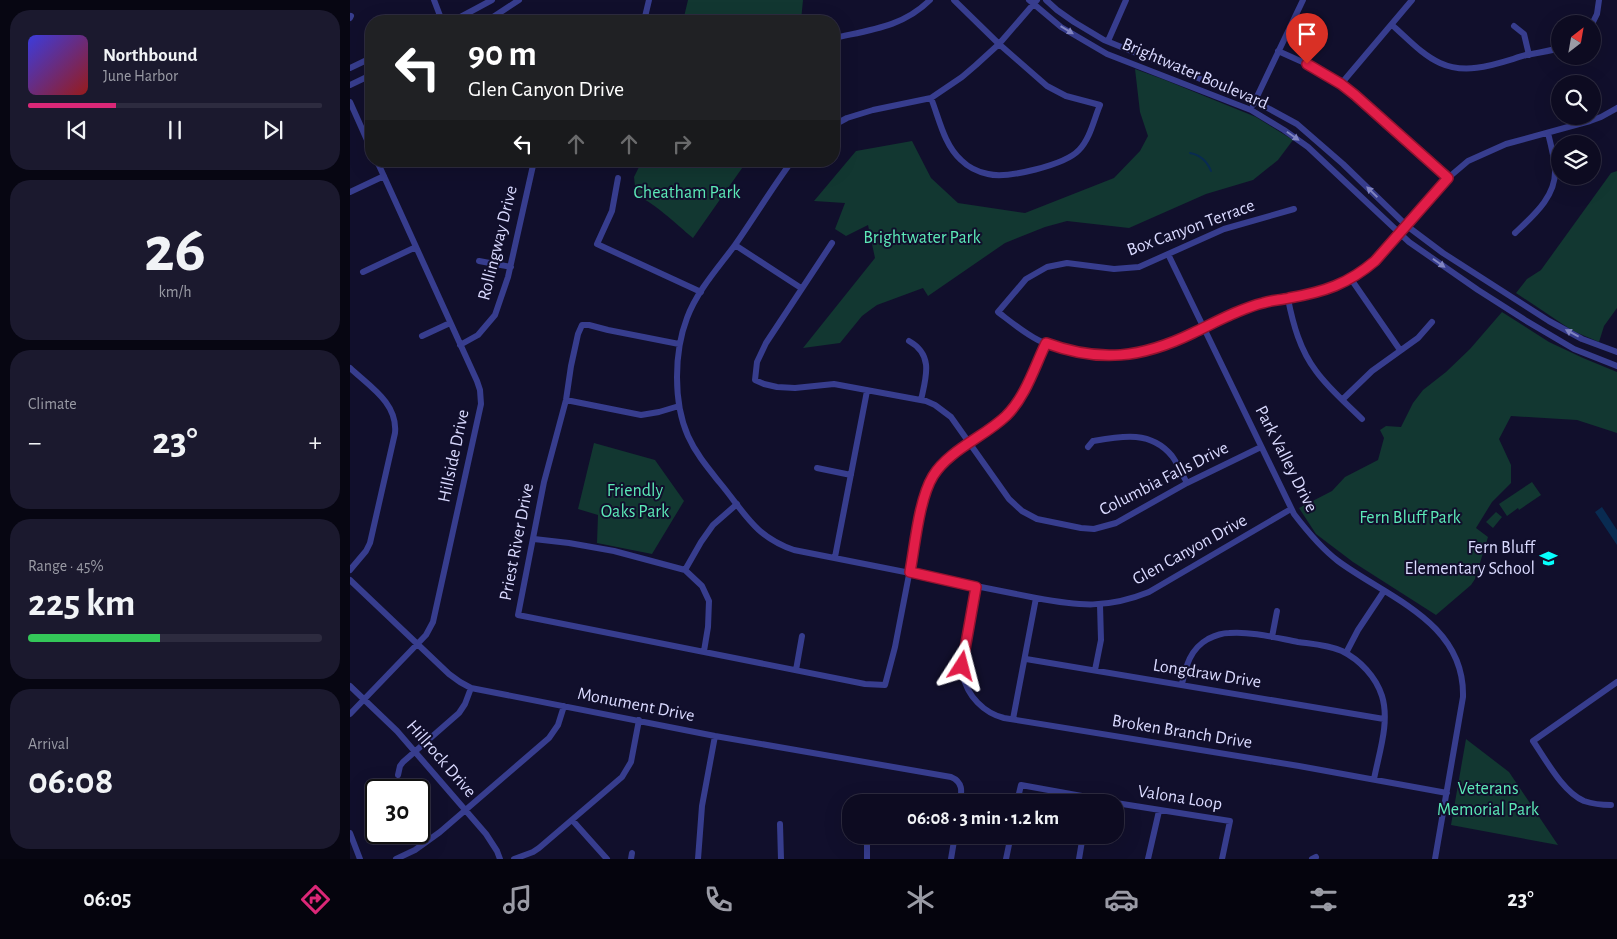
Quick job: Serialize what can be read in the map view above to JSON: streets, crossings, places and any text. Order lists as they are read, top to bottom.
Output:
{
  "streets": {
    "street": [
      "Brightwater Boulevard",
      "Box Canyon Terrace",
      "Rollingway Drive",
      "Hillside Drive",
      "Park Valley Drive",
      "Columbia Falls Drive",
      "Priest River Drive",
      "Glen Canyon Drive",
      "Longdraw Drive",
      "Monument Drive",
      "Broken Branch Drive",
      "Hillrock Drive",
      "Valona Loop"
    ]
  },
  "crossings": [
    ["Box Canyon Terrace", "Park Valley Drive"],
    ["Rollingway Drive", "Hillside Drive"],
    ["Hillside Drive", "Monument Drive"],
    ["Hillside Drive", "Hillrock Drive"],
    ["Park Valley Drive", "Columbia Falls Drive"],
    ["Park Valley Drive", "Glen Canyon Drive"],
    ["Park Valley Drive", "Broken Branch Drive"],
    ["Priest River Drive", "Glen Canyon Drive"],
    ["Glen Canyon Drive", "Broken Branch Drive"]
  ],
  "parks": [
    "Cheatham Park",
    "Brightwater Park",
    "Friendly Oaks Park",
    "Fern Bluff Park",
    "Veterans Memorial Park"
  ],
  "places": {
    "school or university": ["Fern Bluff Elementary School"]
  },
  "north": "top right",
  "page": {
    "turn": ["90 m", "Glen Canyon Drive"],
    "song": ["Northbound", "June Harbor"],
    "tile": [
      ["26", "km/h"],
      "Climate",
      ["Range · 45%", "225 km"],
      ["Arrival", "06:08"]
    ],
    "heat": ["−", "23°", "+"],
    "limit": "30",
    "trip": "06:08 · 3 min · 1.2 km",
    "tabs": ["06:05", "23°"]
  }
}
